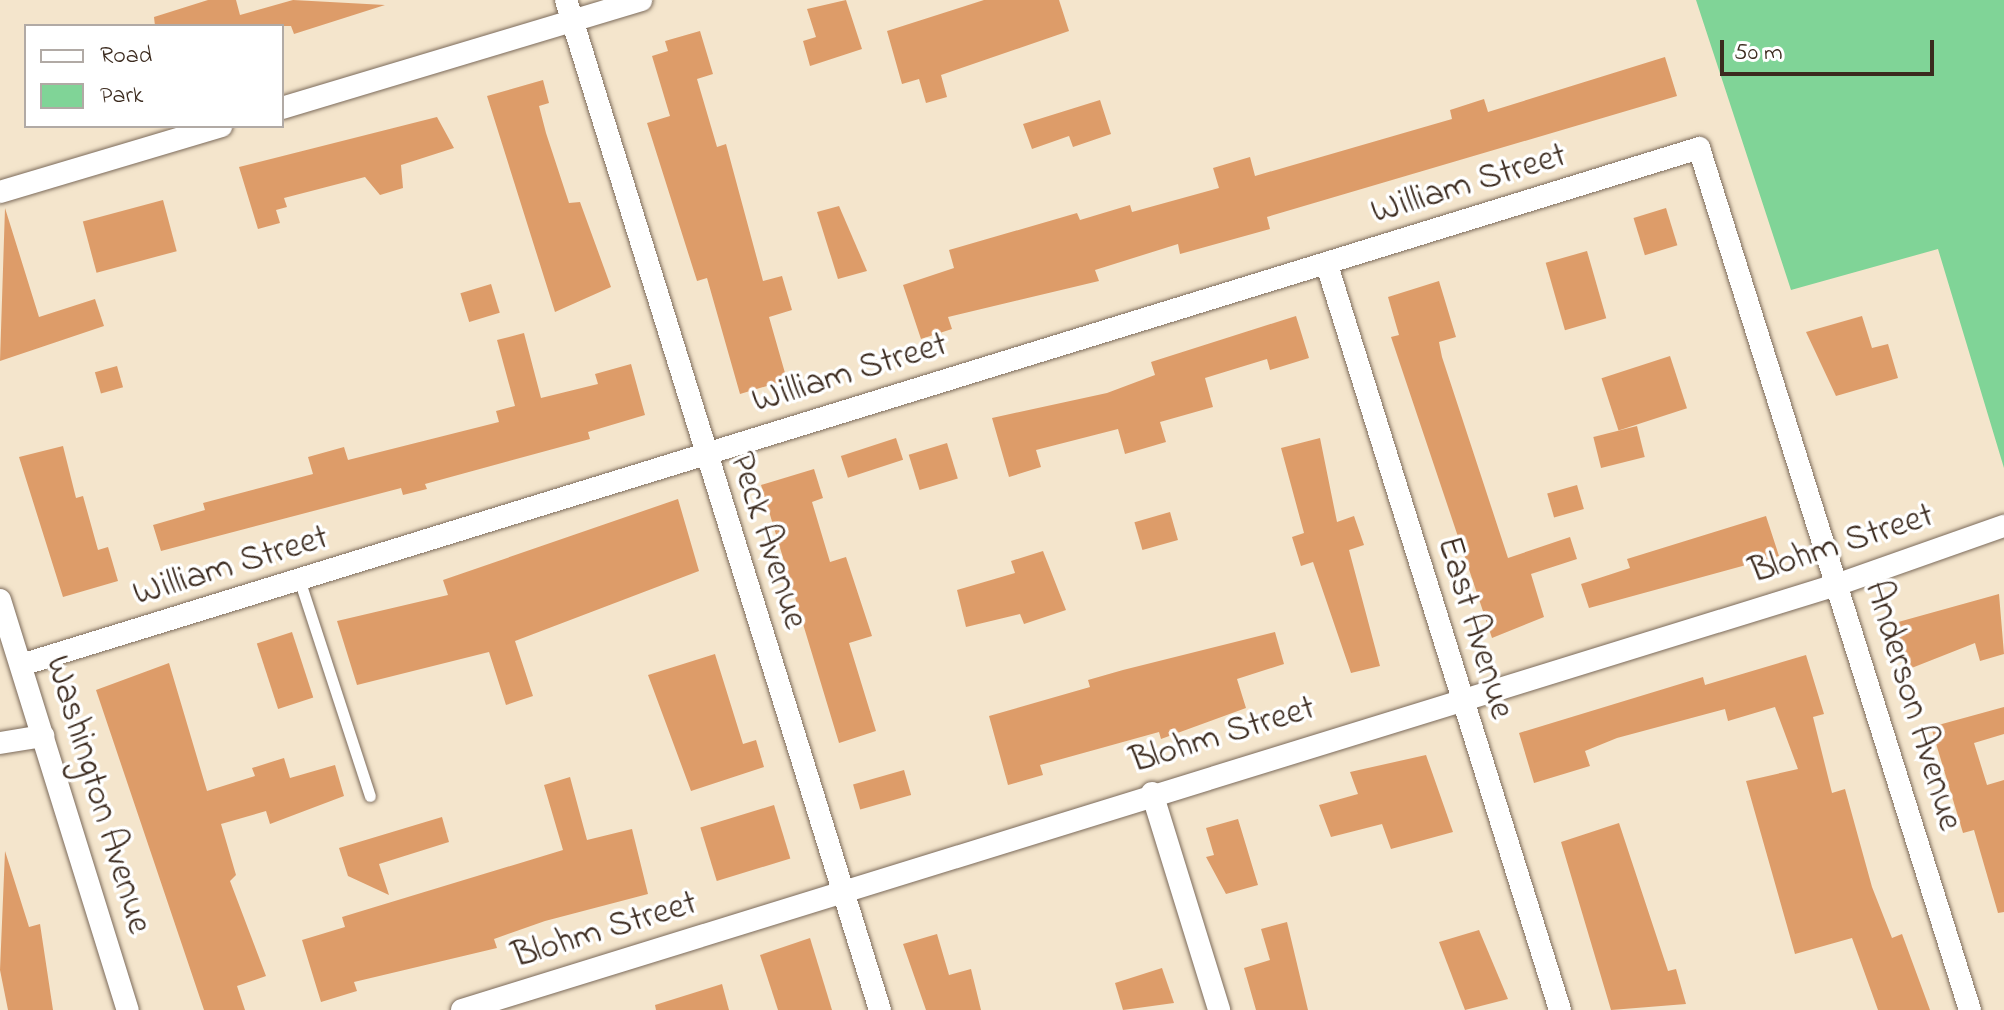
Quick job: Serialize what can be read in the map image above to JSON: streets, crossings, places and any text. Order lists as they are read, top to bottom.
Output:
{
  "streets": {
    "street": [
      "William Street",
      "Peck Avenue",
      "Blohm Street",
      "East Avenue",
      "Anderson Avenue",
      "Washington Avenue"
    ]
  },
  "crossings": [
    ["William Street", "Peck Avenue"],
    ["William Street", "East Avenue"],
    ["William Street", "Anderson Avenue"],
    ["William Street", "Washington Avenue"],
    ["Peck Avenue", "Blohm Street"],
    ["Blohm Street", "East Avenue"],
    ["Blohm Street", "Anderson Avenue"]
  ],
  "legend": ["Road", "Park"],
  "scale_bar": "50 m"
}
